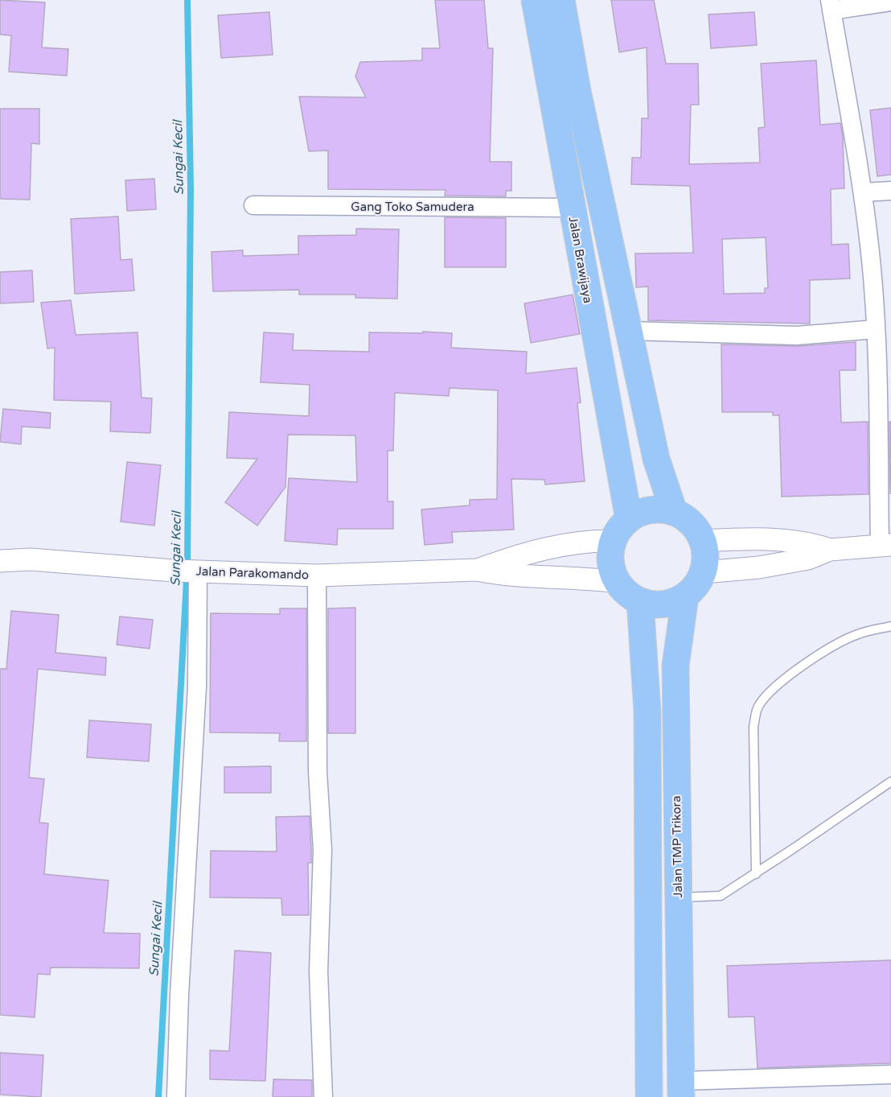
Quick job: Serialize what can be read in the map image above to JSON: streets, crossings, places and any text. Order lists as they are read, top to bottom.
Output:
{
  "streets": {
    "highway": ["Jalan Brawijaya", "Jalan TMP Trikora"],
    "street": ["Gang Toko Samudera", "Jalan Parakomando"]
  },
  "crossings": [
    ["Gang Toko Samudera", "Jalan Brawijaya"],
    ["Jalan Brawijaya", "Jalan Parakomando"],
    ["Jalan Brawijaya", "Jalan TMP Trikora"],
    ["Jalan Parakomando", "Jalan TMP Trikora"]
  ],
  "water": ["Sungai Kecil"]
}
